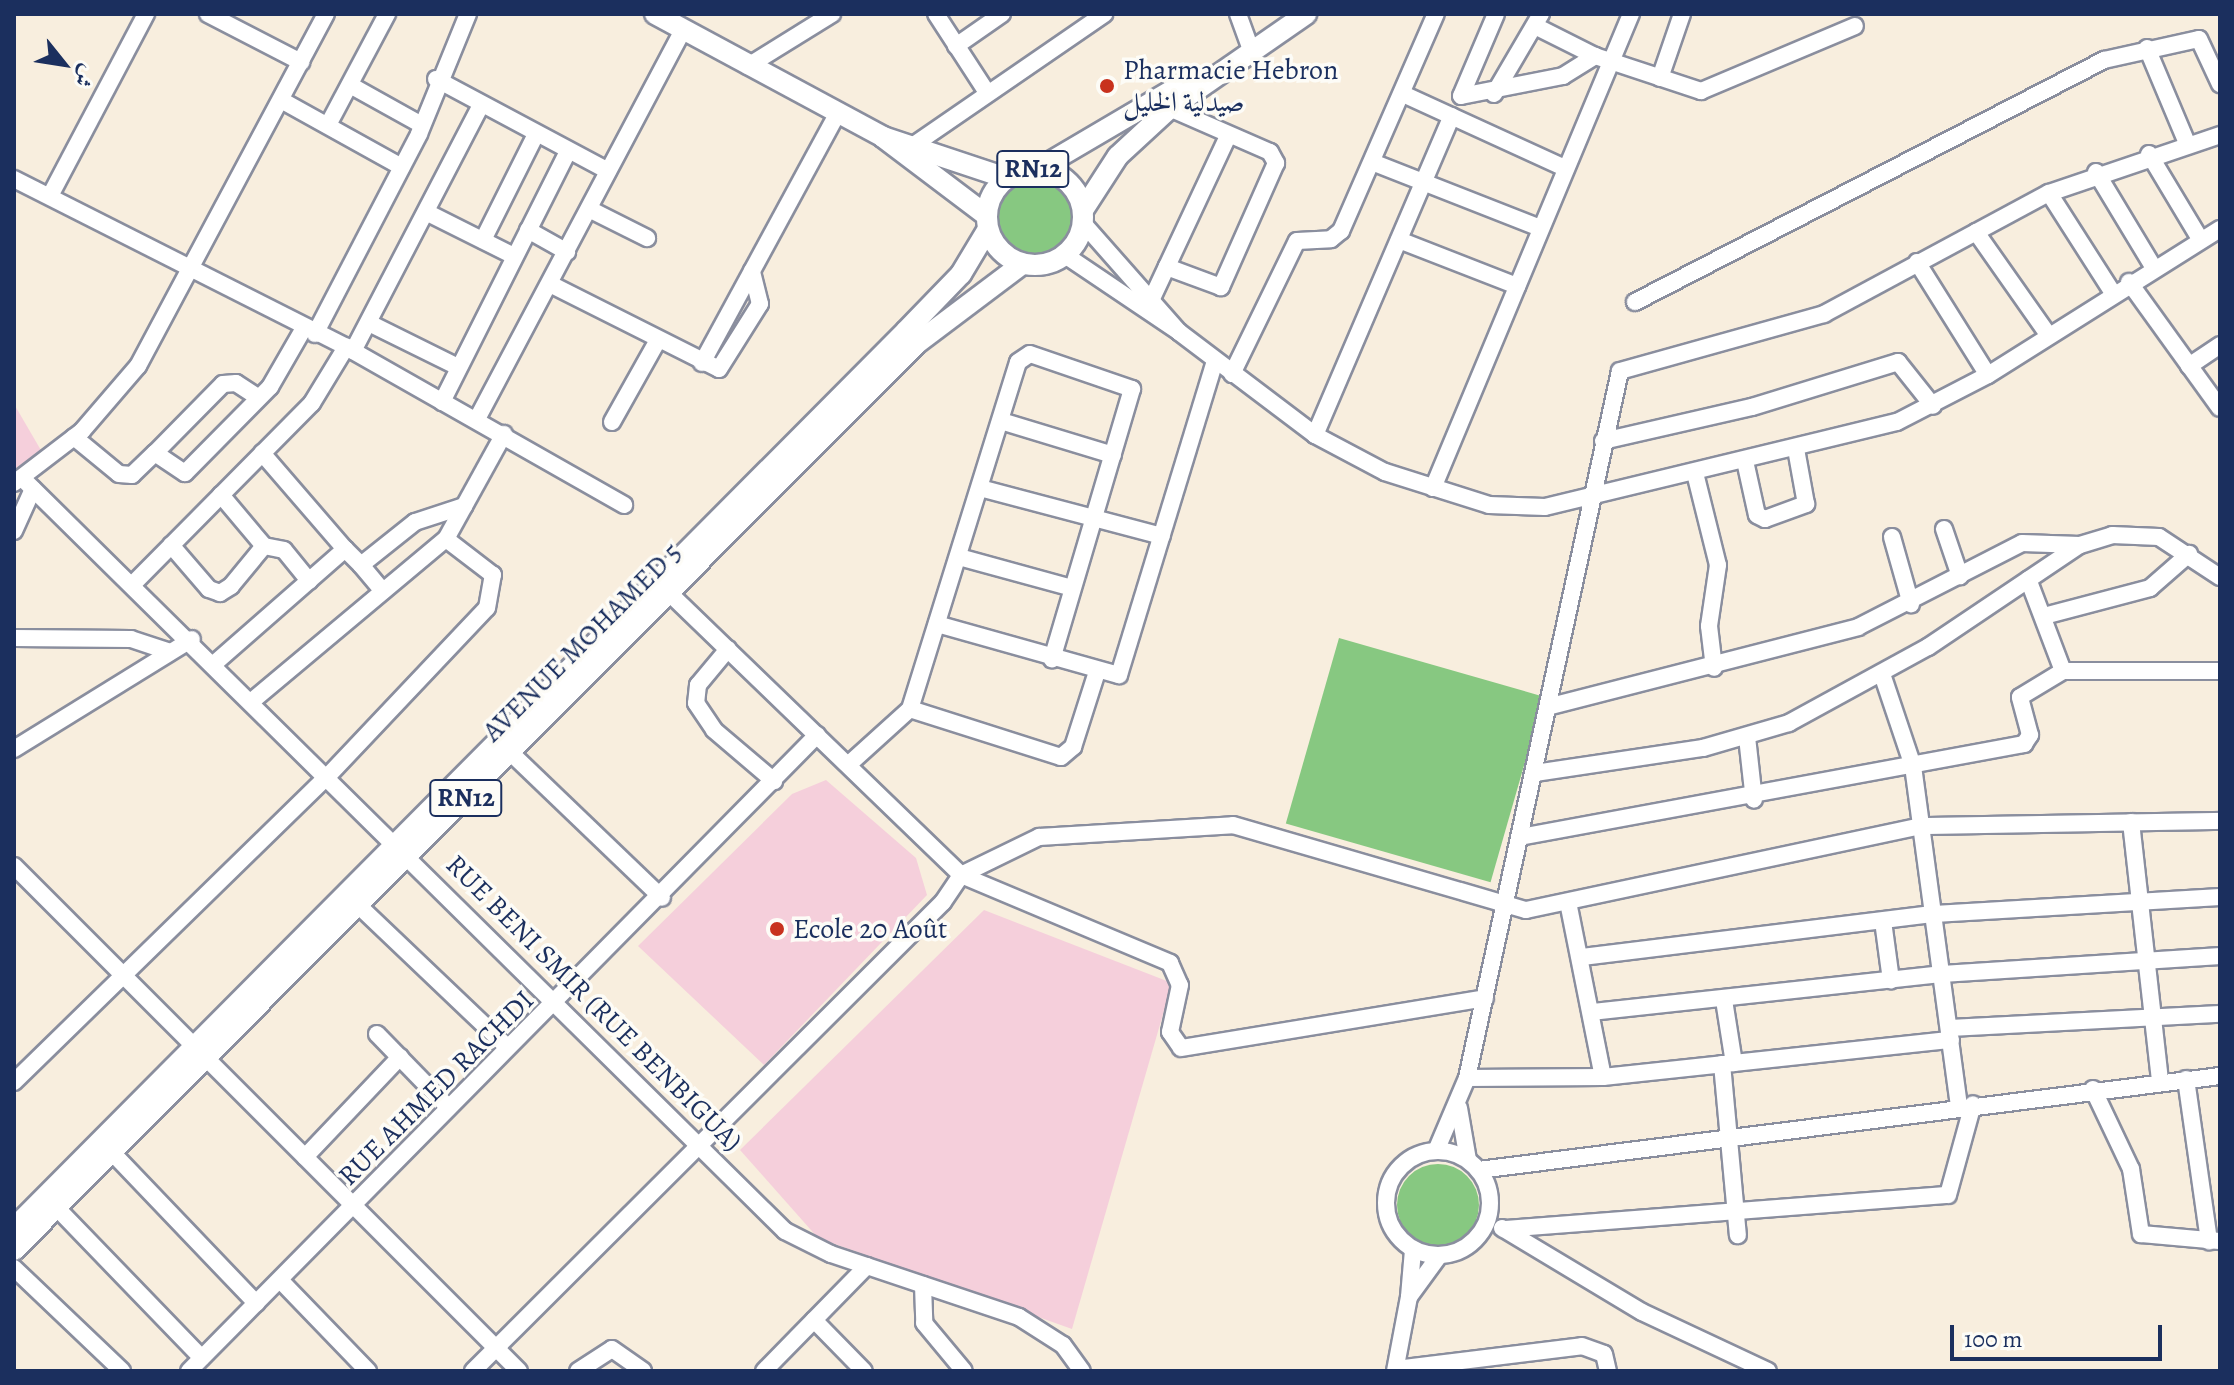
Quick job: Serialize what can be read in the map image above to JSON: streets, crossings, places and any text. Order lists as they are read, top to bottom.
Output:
{
  "streets": {
    "main road": ["RN12", "AVENUE MOHAMED 5"],
    "street": ["RUE BENI SMIR (RUE BENBIGUA)", "RUE AHMED RACHDI"]
  },
  "crossings": [
    ["RN12", "AVENUE MOHAMED 5"],
    ["AVENUE MOHAMED 5", "RUE BENI SMIR (RUE BENBIGUA)"],
    ["RUE BENI SMIR (RUE BENBIGUA)", "RUE AHMED RACHDI"]
  ],
  "places": ["Pharmacie Hebron صيدلية الخليل", "Ecole 20 Août"],
  "scale_bar": "100 m",
  "north": "bottom right"
}
